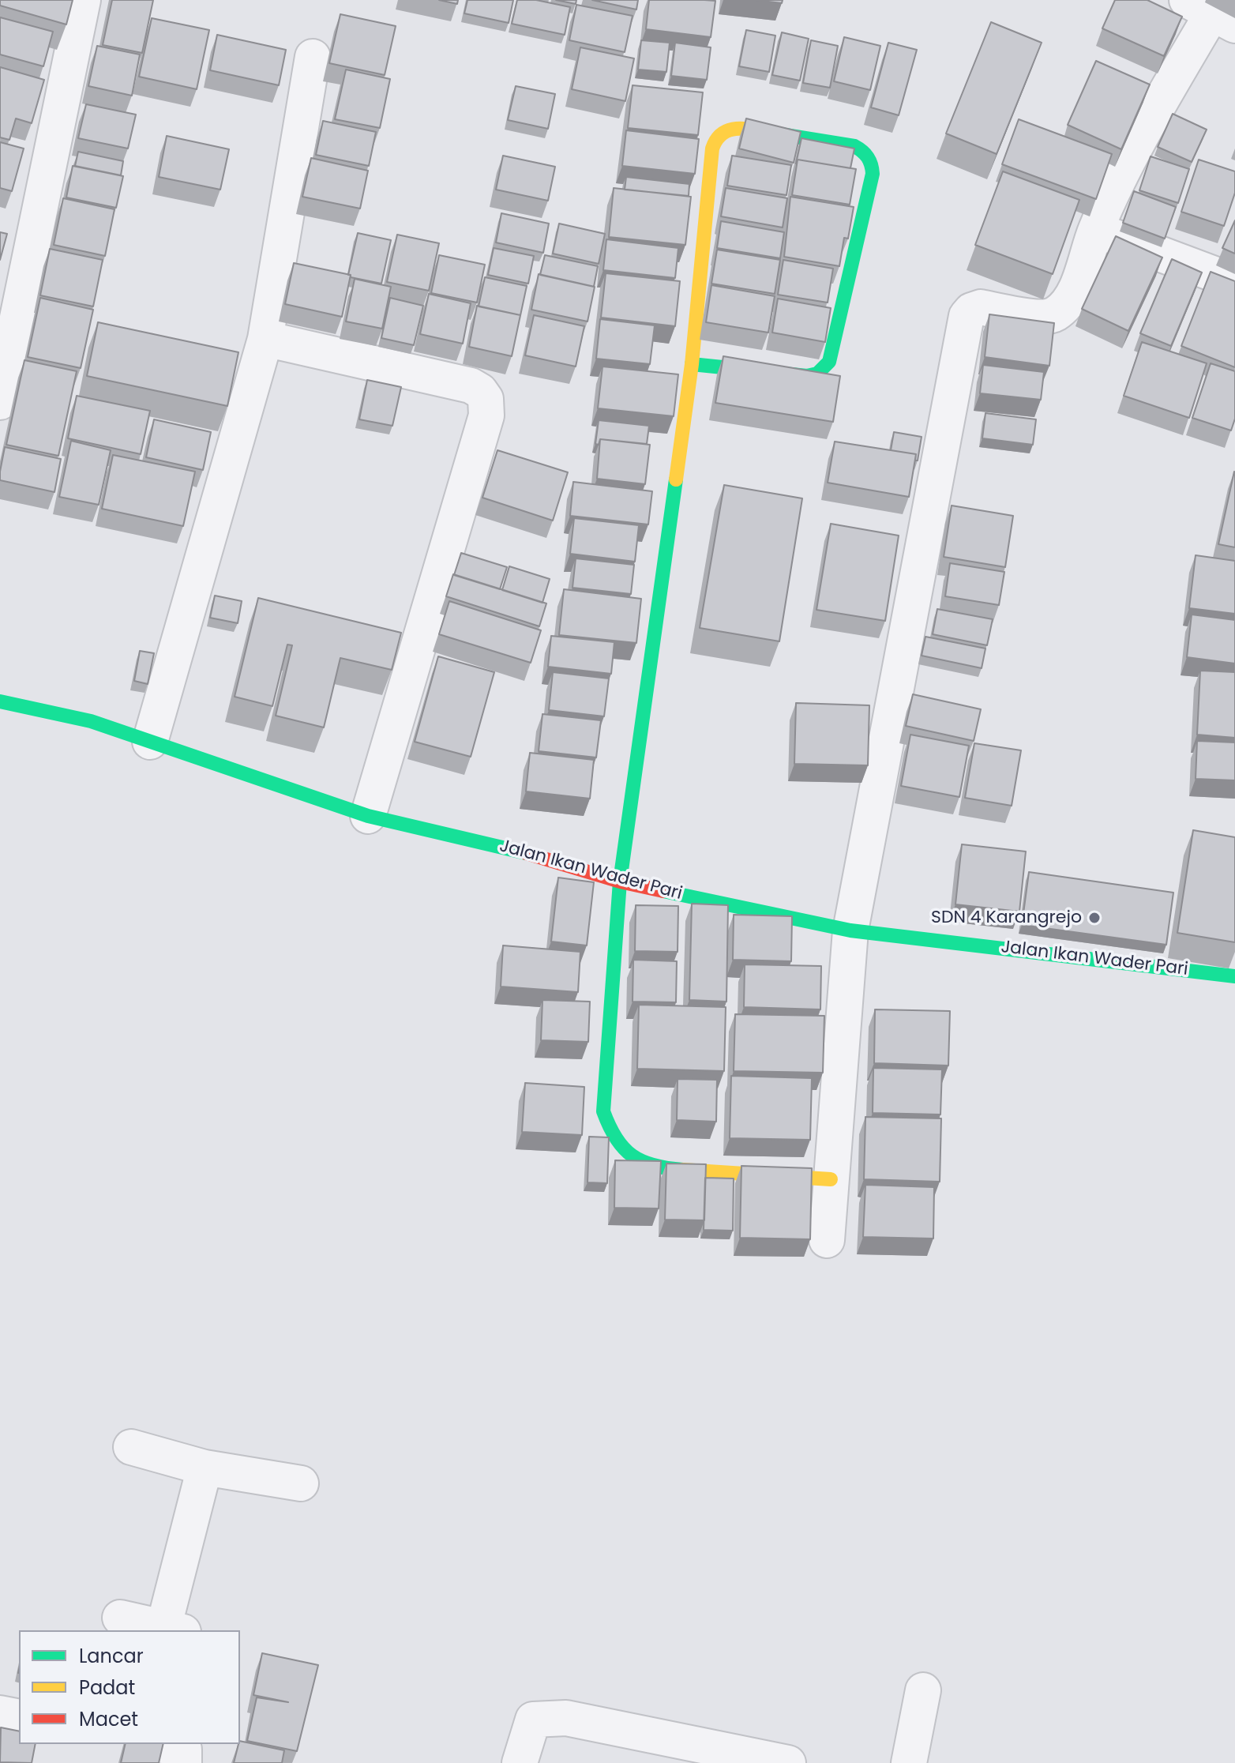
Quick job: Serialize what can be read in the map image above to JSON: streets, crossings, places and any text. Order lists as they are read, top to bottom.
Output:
{
  "streets": {
    "street": ["Jalan Ikan Wader Pari"]
  },
  "places": ["SDN 4 Karangrejo"],
  "legend": ["Lancar", "Padat", "Macet"]
}
